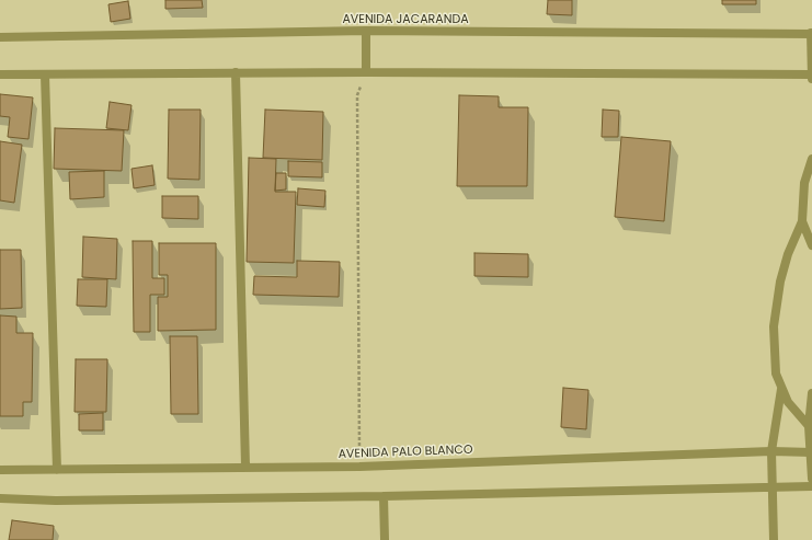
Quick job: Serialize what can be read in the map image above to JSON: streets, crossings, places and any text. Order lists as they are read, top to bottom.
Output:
{
  "streets": {
    "street": ["AVENIDA JACARANDA", "AVENIDA PALO BLANCO"]
  }
}
